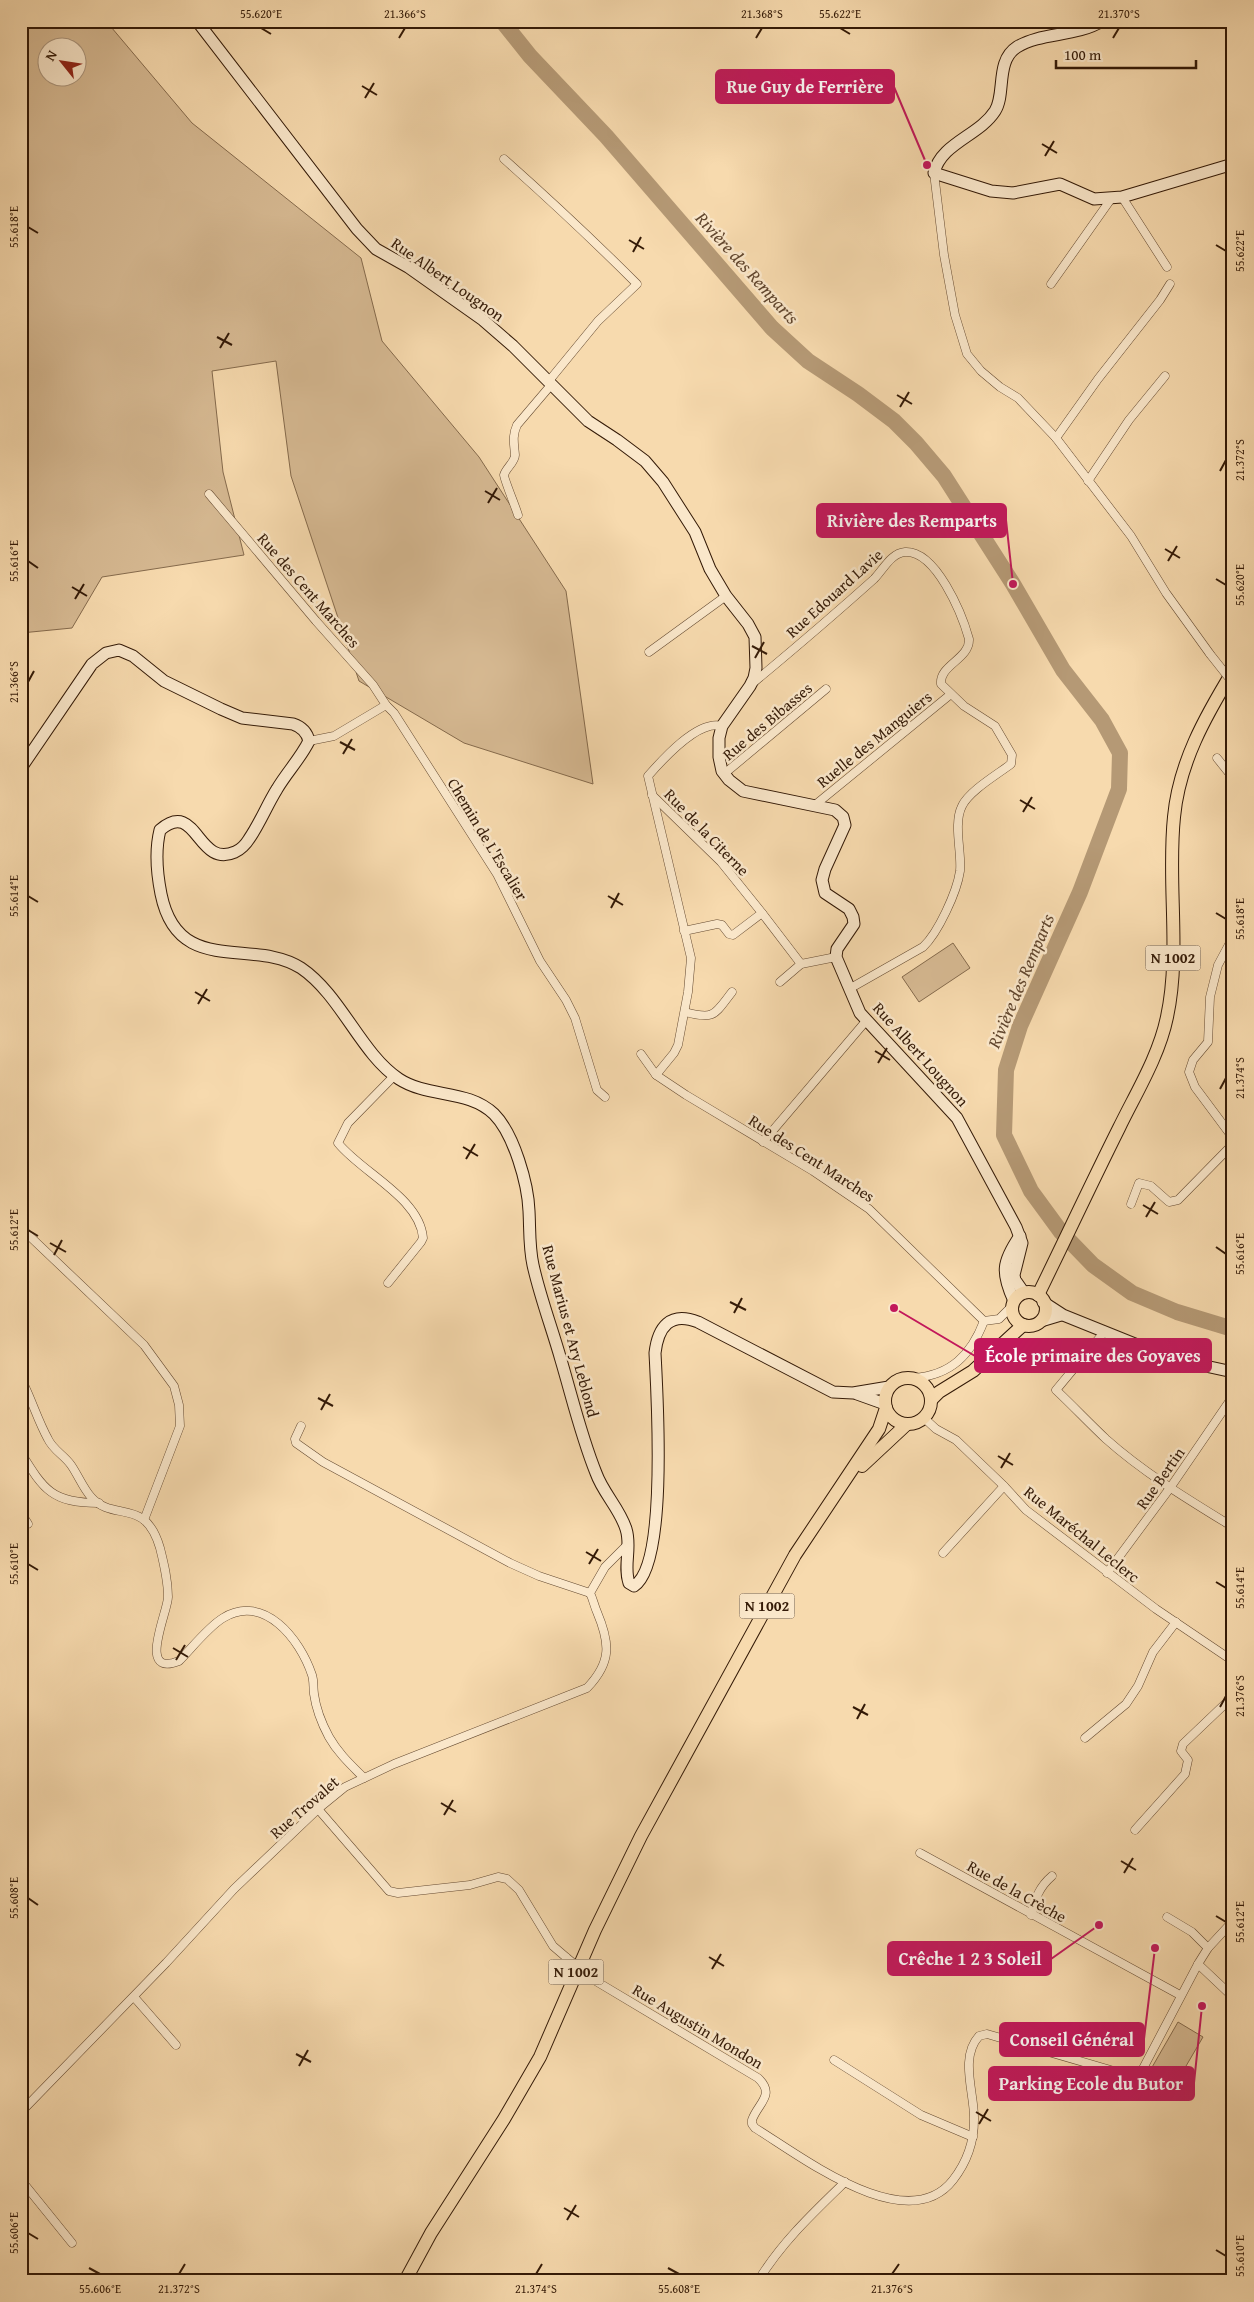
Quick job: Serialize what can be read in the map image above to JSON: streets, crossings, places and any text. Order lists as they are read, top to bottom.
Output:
{
  "streets": {
    "main road": ["Rue Albert Lougnon", "N 1002", "Rue Marius et Ary Leblond"],
    "street": [
      "Rue des Cent Marches",
      "Rue Edouard Lavie",
      "Rue des Bibasses",
      "Ruelle des Manguiers",
      "Rue de la Citerne",
      "Chemin de L'Escalier",
      "Rue Bertin",
      "Rue Maréchal Leclerc",
      "Rue Trovalet",
      "Rue de la Crèche",
      "Rue Augustin Mondon"
    ]
  },
  "crossings": [
    ["Rue Albert Lougnon", "Rue Edouard Lavie"],
    ["Rue Albert Lougnon", "Rue des Bibasses"],
    ["Rue Albert Lougnon", "Rue de la Citerne"],
    ["Rue des Cent Marches", "Rue de la Citerne"],
    ["Rue des Cent Marches", "Chemin de L'Escalier"],
    ["Rue Edouard Lavie", "Ruelle des Manguiers"],
    ["N 1002", "Rue Marius et Ary Leblond"],
    ["N 1002", "Rue Maréchal Leclerc"],
    ["Rue Marius et Ary Leblond", "Rue Maréchal Leclerc"],
    ["Rue Bertin", "Rue Maréchal Leclerc"],
    ["Rue Trovalet", "Rue Augustin Mondon"],
    ["Rue de la Crèche", "Rue Augustin Mondon"]
  ],
  "water": ["Rivière des Remparts"],
  "places": [
    "Rue Guy de Ferrière",
    "Rivière des Remparts",
    "École primaire des Goyaves",
    "Crêche 1 2 3 Soleil",
    "Conseil Général",
    "Parking Ecole du Butor"
  ],
  "scale_bar": "100 m",
  "north": "top left",
  "coordinates": [
    "55.620°E",
    "21.366°S",
    "21.368°S",
    "55.622°E",
    "21.370°S",
    "55.618°E",
    "21.372°S",
    "55.616°E",
    "55.614°E",
    "21.374°S",
    "55.612°E",
    "55.610°E",
    "21.376°S",
    "55.608°E",
    "55.606°E"
  ]
}
